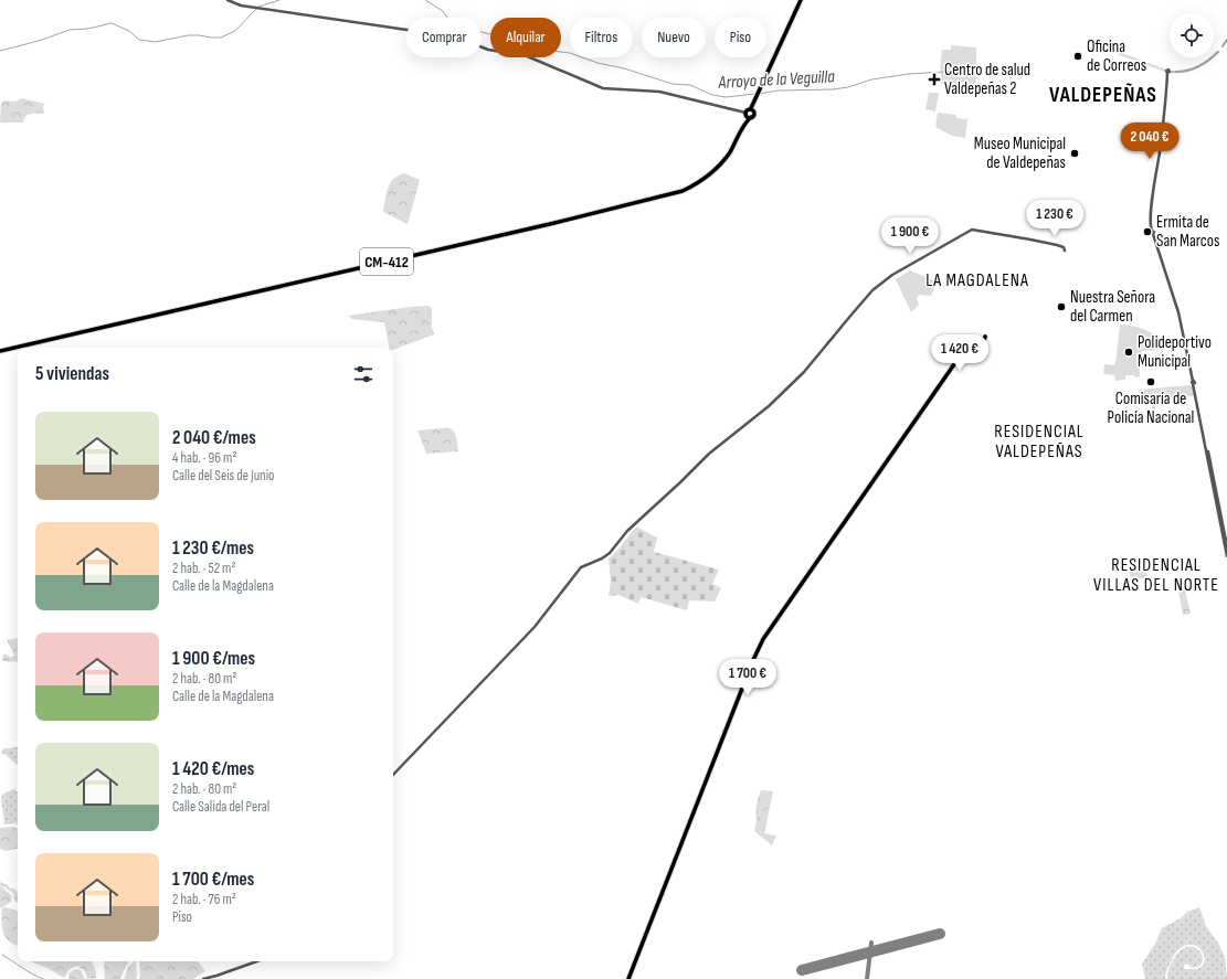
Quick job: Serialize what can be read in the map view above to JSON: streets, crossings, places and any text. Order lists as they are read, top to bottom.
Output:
{
  "streets": {
    "main road": ["CM-412"]
  },
  "districts": [
    "VALDEPEÑAS",
    "LA MAGDALENA",
    "RESIDENCIAL VALDEPEÑAS",
    "RESIDENCIAL VILLAS DEL NORTE"
  ],
  "water": ["Arroyo de la Veguilla"],
  "places": {
    "other": [
      "Oficina de Correos",
      "Museo Municipal de Valdepeñas",
      "Ermita de San Marcos",
      "Nuestra Señora del Carmen",
      "Polideportivo Municipal",
      "Comisaría de Policía Nacional"
    ],
    "health": ["Centro de salud Valdepeñas 2"]
  },
  "page": {
    "chip": [
      "Comprar",
      "Alquilar",
      "Filtros",
      "Nuevo",
      "Piso"
    ],
    "price": [
      "2 040 €",
      "1 230 €",
      "1 900 €",
      "1 420 €",
      "1 700 €"
    ],
    "heading": "5 viviendas",
    "list": [
      {
        "name": "2 040 €/mes",
        "note": "4 hab. · 96 m² · Calle del Seis de Junio"
      },
      {
        "name": "1 230 €/mes",
        "note": "2 hab. · 52 m² · Calle de la Magdalena"
      },
      {
        "name": "1 900 €/mes",
        "note": "2 hab. · 80 m² · Calle de la Magdalena"
      },
      {
        "name": "1 420 €/mes",
        "note": "2 hab. · 80 m² · Calle Salida del Peral"
      },
      {
        "name": "1 700 €/mes",
        "note": "2 hab. · 76 m² · Piso"
      }
    ]
  }
}
